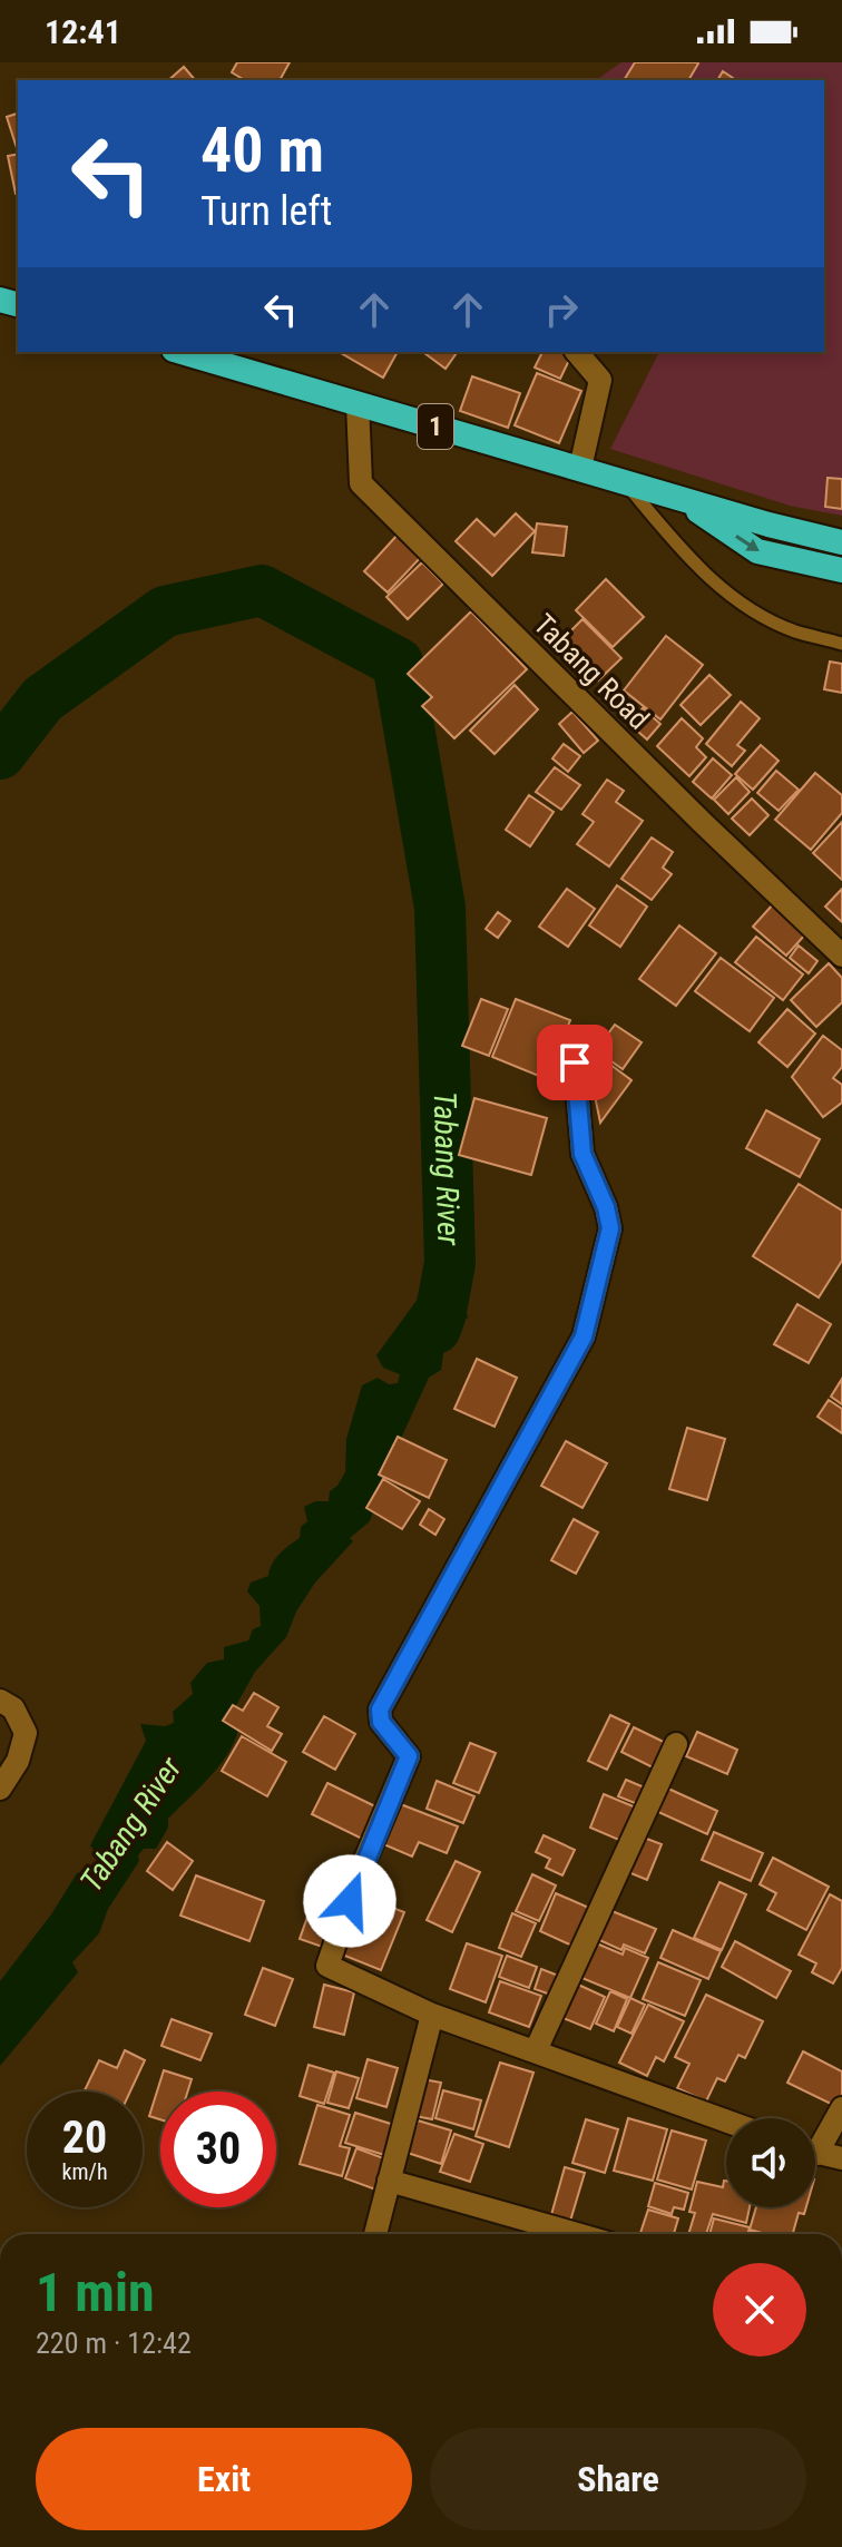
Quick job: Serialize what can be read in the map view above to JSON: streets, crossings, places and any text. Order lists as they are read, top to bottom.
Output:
{
  "streets": {
    "highway": ["1"],
    "street": ["Tabang Road"]
  },
  "crossings": [
    ["1", "Tabang Road"]
  ],
  "water": ["Tabang River"],
  "page": {
    "status": "12:41",
    "turn": ["40 m", "Turn left"],
    "speed": "20 km/h",
    "limit": "30",
    "heading": ["1 min", "220 m · 12:42"],
    "buttons": ["Exit", "Share"]
  }
}
